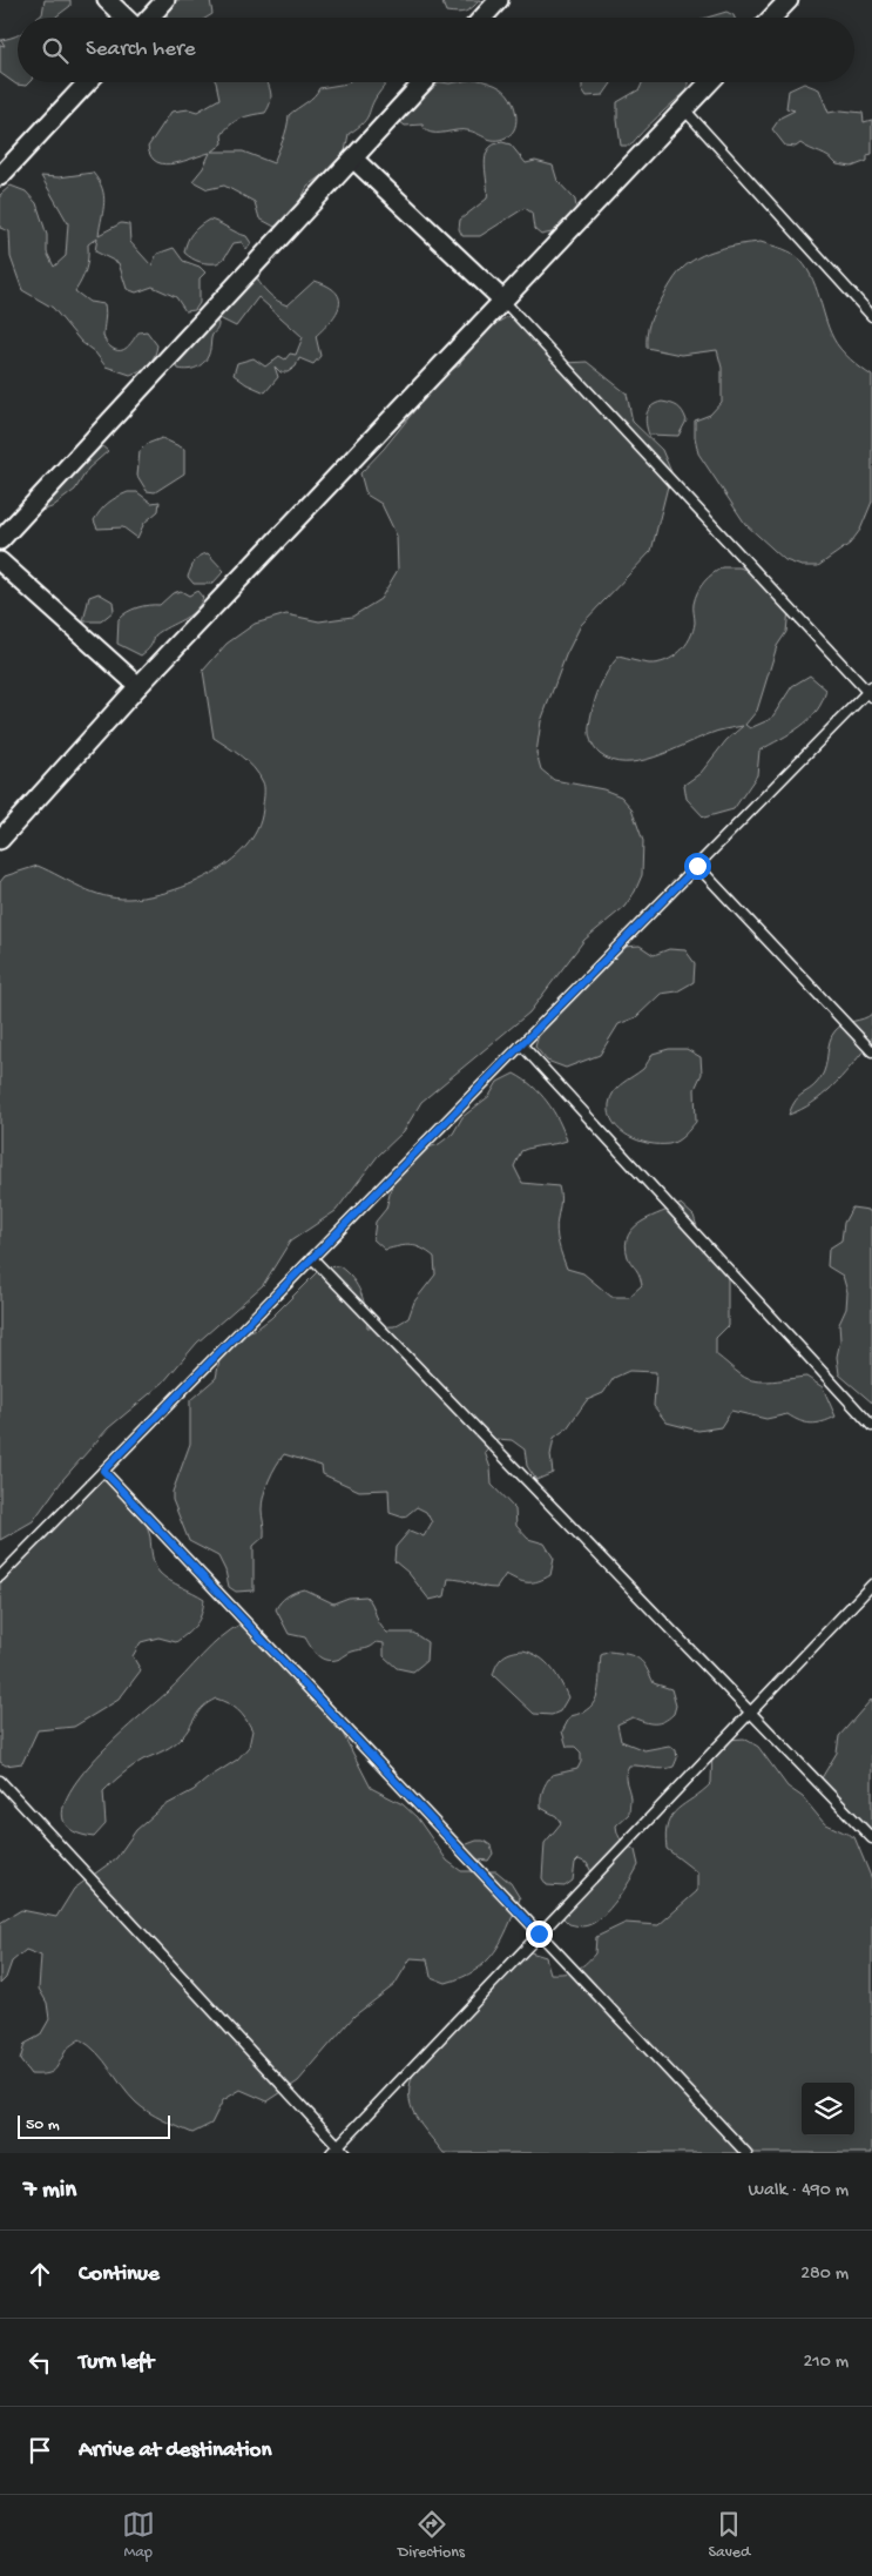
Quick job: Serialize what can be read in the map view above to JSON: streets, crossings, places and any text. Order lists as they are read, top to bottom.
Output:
{
  "scale_bar": "50 m",
  "page": {
    "search": "Search here",
    "scale": "50 m",
    "heading": ["7 min", "Walk · 490 m"],
    "list": [
      ["Continue", "280 m"],
      ["Turn left", "210 m"],
      "Arrive at destination"
    ],
    "nav": ["Map", "Directions", "Saved"]
  }
}
